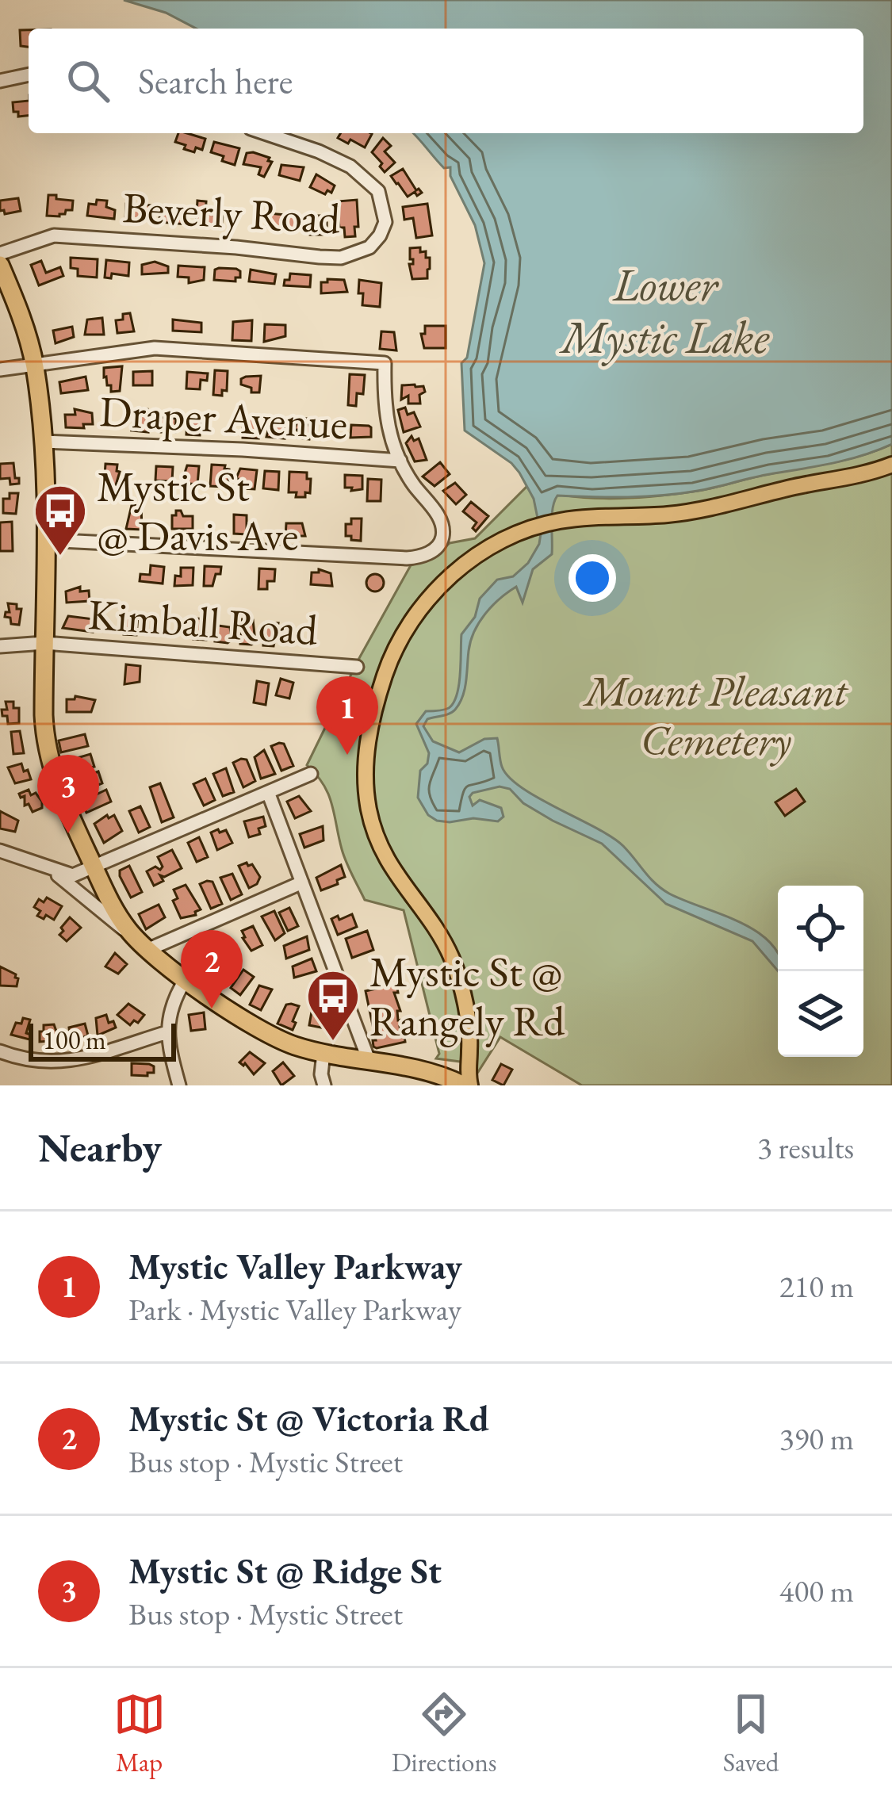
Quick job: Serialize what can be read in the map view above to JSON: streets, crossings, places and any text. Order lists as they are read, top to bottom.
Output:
{
  "streets": {
    "street": ["Beverly Road", "Draper Avenue", "Kimball Road"]
  },
  "water": ["Lower Mystic Lake"],
  "parks": ["Mount Pleasant Cemetery"],
  "places": {
    "bus stop": ["Mystic St @ Davis Ave", "Mystic St @ Rangely Rd"]
  },
  "scale_bar": "100 m",
  "page": {
    "search": "Search here",
    "pins": ["1", "3", "2"],
    "scale": "100 m",
    "heading": ["Nearby", "3 results"],
    "list": [
      {
        "mark": "1",
        "name": "Mystic Valley Parkway",
        "note": "Park · Mystic Valley Parkway",
        "value": "210 m"
      },
      {
        "mark": "2",
        "name": "Mystic St @ Victoria Rd",
        "note": "Bus stop · Mystic Street",
        "value": "390 m"
      },
      {
        "mark": "3",
        "name": "Mystic St @ Ridge St",
        "note": "Bus stop · Mystic Street",
        "value": "400 m"
      }
    ],
    "nav": ["Map", "Directions", "Saved"]
  }
}
